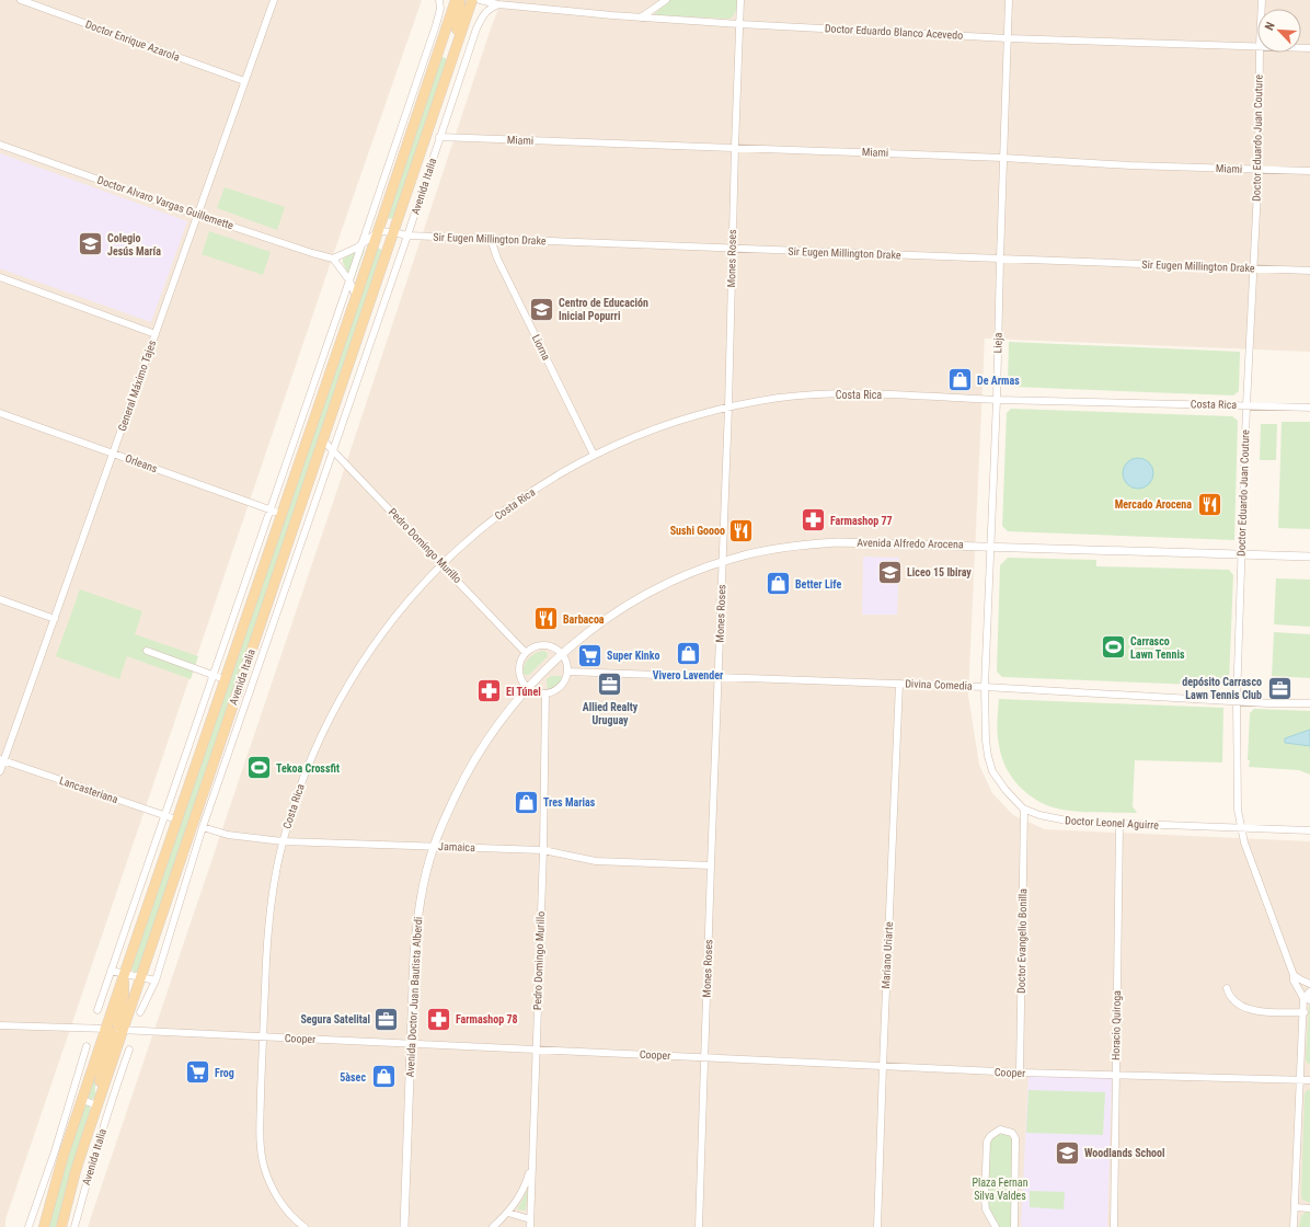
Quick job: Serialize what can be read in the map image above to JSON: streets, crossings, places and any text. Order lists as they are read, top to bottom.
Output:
{
  "streets": {
    "main road": ["Avenida Italia"],
    "street": [
      "Doctor Eduardo Blanco Acevedo",
      "Doctor Enrique Azarola",
      "Doctor Eduardo Juan Couture",
      "Miami",
      "Doctor Alvaro Vargas Guillemette",
      "Sir Eugen Millington Drake",
      "Mones Roses",
      "Lieja",
      "Liorna",
      "General Máximo Tajes",
      "Costa Rica",
      "Orleans",
      "Avenida Alfredo Arocena",
      "Pedro Domingo Murillo",
      "Divina Comedia",
      "Lancasteriana",
      "Doctor Leonel Aguirre",
      "Jamaica",
      "Doctor Evangelio Bonilla",
      "Mariano Uriarte",
      "Avenida Doctor Juan Bautista Alberdi",
      "Horacio Quiroga",
      "Cooper"
    ]
  },
  "crossings": [
    ["Doctor Eduardo Blanco Acevedo", "Avenida Italia"],
    ["Doctor Eduardo Blanco Acevedo", "Mones Roses"],
    ["Doctor Eduardo Blanco Acevedo", "Lieja"],
    ["Doctor Enrique Azarola", "General Máximo Tajes"],
    ["Doctor Eduardo Juan Couture", "Miami"],
    ["Doctor Eduardo Juan Couture", "Sir Eugen Millington Drake"],
    ["Doctor Eduardo Juan Couture", "Costa Rica"],
    ["Doctor Eduardo Juan Couture", "Avenida Alfredo Arocena"],
    ["Doctor Eduardo Juan Couture", "Divina Comedia"],
    ["Doctor Eduardo Juan Couture", "Doctor Leonel Aguirre"],
    ["Miami", "Avenida Italia"],
    ["Miami", "Mones Roses"],
    ["Miami", "Lieja"],
    ["Avenida Italia", "Sir Eugen Millington Drake"],
    ["Avenida Italia", "Orleans"],
    ["Avenida Italia", "Pedro Domingo Murillo"],
    ["Avenida Italia", "Lancasteriana"],
    ["Avenida Italia", "Jamaica"],
    ["Avenida Italia", "Cooper"],
    ["Doctor Alvaro Vargas Guillemette", "General Máximo Tajes"],
    ["Sir Eugen Millington Drake", "Mones Roses"],
    ["Sir Eugen Millington Drake", "Lieja"],
    ["Sir Eugen Millington Drake", "Liorna"],
    ["Mones Roses", "Costa Rica"],
    ["Mones Roses", "Avenida Alfredo Arocena"],
    ["Mones Roses", "Divina Comedia"],
    ["Mones Roses", "Jamaica"],
    ["Mones Roses", "Cooper"],
    ["Lieja", "Costa Rica"],
    ["Lieja", "Avenida Alfredo Arocena"],
    ["Lieja", "Divina Comedia"],
    ["Lieja", "Doctor Leonel Aguirre"],
    ["Liorna", "Costa Rica"],
    ["General Máximo Tajes", "Orleans"],
    ["General Máximo Tajes", "Lancasteriana"],
    ["Costa Rica", "Pedro Domingo Murillo"],
    ["Costa Rica", "Jamaica"],
    ["Costa Rica", "Cooper"],
    ["Avenida Alfredo Arocena", "Avenida Doctor Juan Bautista Alberdi"],
    ["Pedro Domingo Murillo", "Jamaica"],
    ["Pedro Domingo Murillo", "Cooper"],
    ["Divina Comedia", "Doctor Leonel Aguirre"],
    ["Divina Comedia", "Mariano Uriarte"],
    ["Doctor Leonel Aguirre", "Doctor Evangelio Bonilla"],
    ["Doctor Leonel Aguirre", "Horacio Quiroga"],
    ["Jamaica", "Avenida Doctor Juan Bautista Alberdi"],
    ["Doctor Evangelio Bonilla", "Cooper"],
    ["Mariano Uriarte", "Cooper"],
    ["Avenida Doctor Juan Bautista Alberdi", "Cooper"],
    ["Horacio Quiroga", "Cooper"]
  ],
  "parks": ["Plaza Fernan Silva Valdes"],
  "places": {
    "school or university": [
      "Colegio Jesús María",
      "Centro de Educación Inicial Popurri",
      "Liceo 15 Ibiray",
      "Woodlands School"
    ],
    "shop": [
      "De Armas",
      "Better Life",
      "Vivero Lavender",
      "Tres Marias",
      "5àsec"
    ],
    "restaurant": ["Mercado Arocena", "Sushi Goooo", "Barbacoa"],
    "pharmacy": ["Farmashop 77", "El Túnel", "Farmashop 78"],
    "sports": ["Carrasco Lawn Tennis", "Tekoa Crossfit"],
    "supermarket": ["Super Kinko", "Frog"],
    "office": ["Allied Realty Uruguay", "depósito Carrasco Lawn Tennis Club", "Segura Satelital"]
  },
  "north": "top left"
}
